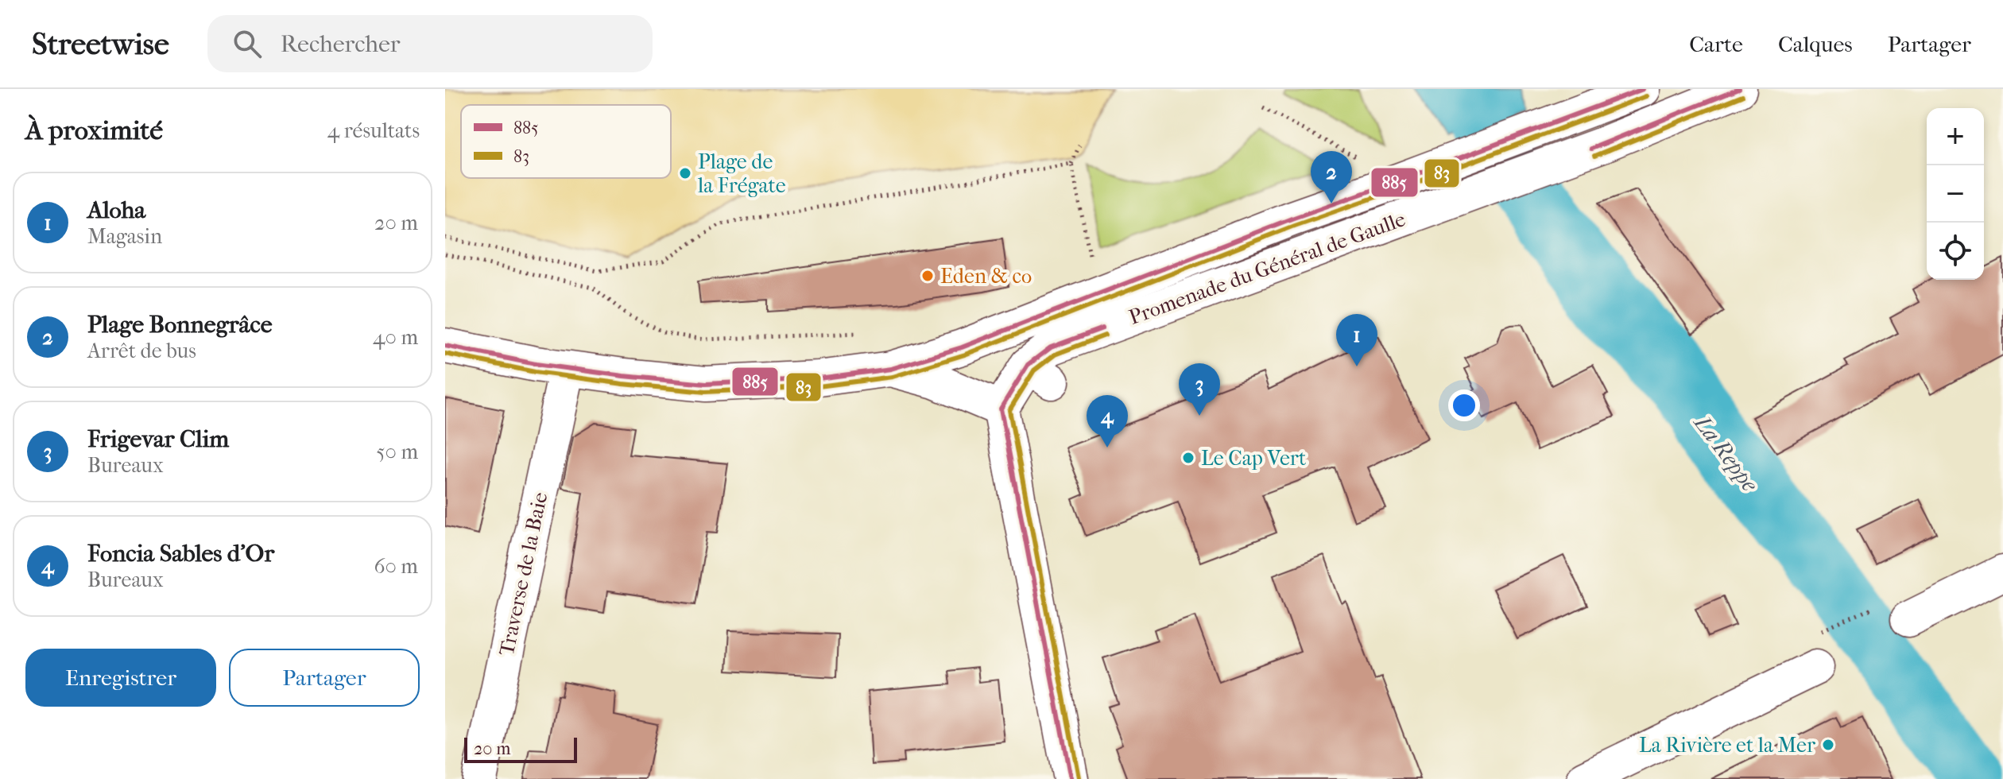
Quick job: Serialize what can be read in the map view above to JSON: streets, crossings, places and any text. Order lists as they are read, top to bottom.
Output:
{
  "streets": {
    "main road": ["Promenade du Général de Gaulle", "Traverse de la Baie"]
  },
  "crossings": [
    ["Promenade du Général de Gaulle", "Traverse de la Baie"]
  ],
  "water": ["La Reppe"],
  "places": [
    "Plage de la Frégate",
    "Eden & co",
    "Le Cap Vert",
    "La Rivière et la Mer"
  ],
  "lines": ["transit line 885", "transit line 83"],
  "legend": ["885", "83"],
  "scale_bar": "20 m",
  "page": {
    "header": "Streetwise",
    "search": "Rechercher",
    "nav": ["Carte", "Calques", "Partager"],
    "heading": ["À proximité", "4 résultats"],
    "map_buttons": ["+", "−"],
    "pins": [
      "2",
      "1",
      "3",
      "4"
    ],
    "list": [
      {
        "mark": "1",
        "name": "Aloha",
        "note": "Magasin",
        "value": "20 m"
      },
      {
        "mark": "2",
        "name": "Plage Bonnegrâce",
        "note": "Arrêt de bus",
        "value": "40 m"
      },
      {
        "mark": "3",
        "name": "Frigevar Clim",
        "note": "Bureaux",
        "value": "50 m"
      },
      {
        "mark": "4",
        "name": "Foncia Sables d'Or",
        "note": "Bureaux",
        "value": "60 m"
      }
    ],
    "buttons": ["Enregistrer", "Partager"],
    "scale": "20 m"
  }
}
